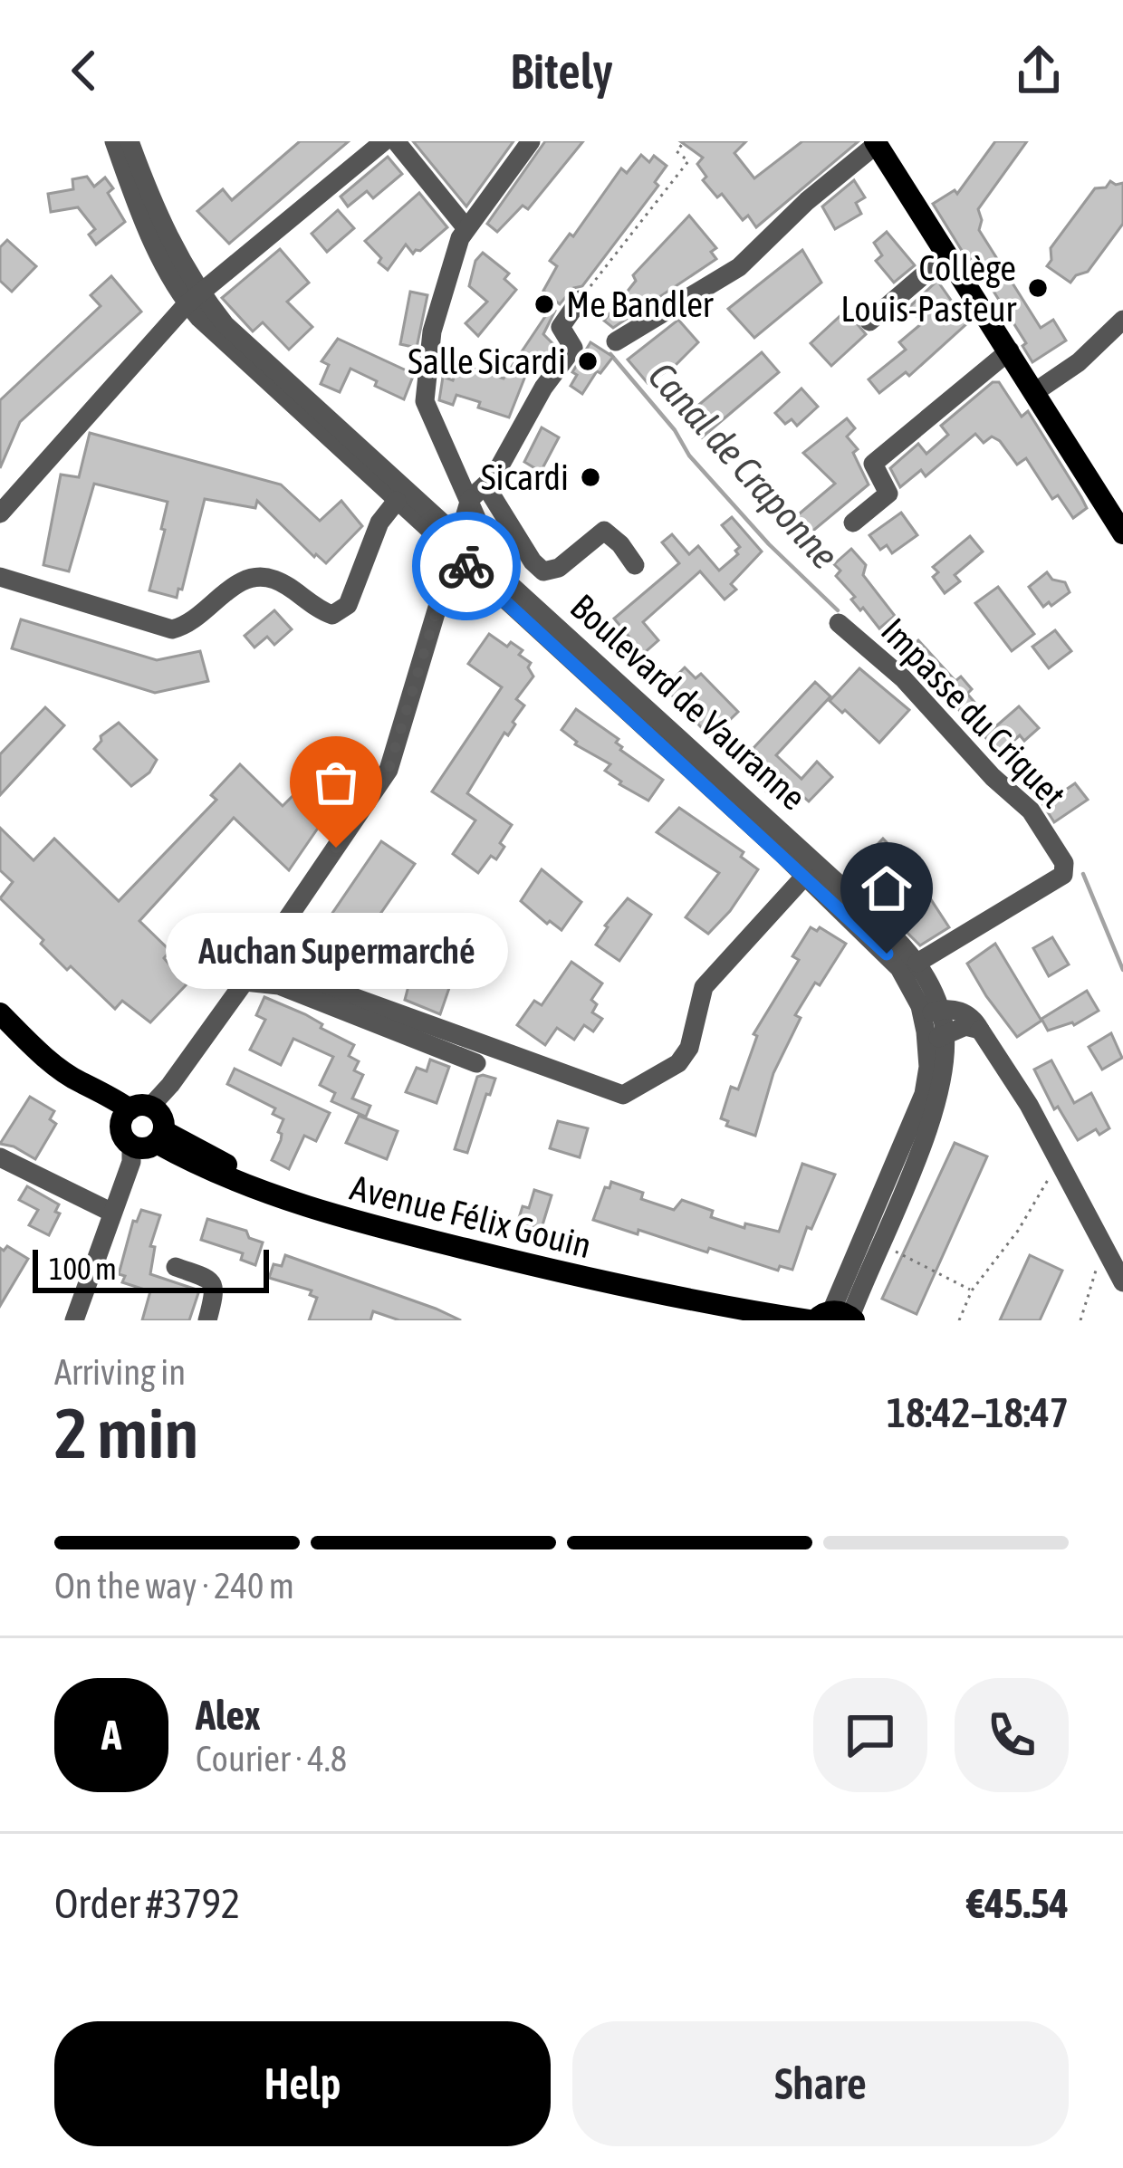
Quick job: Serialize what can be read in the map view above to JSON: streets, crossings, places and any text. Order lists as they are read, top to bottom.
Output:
{
  "streets": {
    "main road": ["Avenue Félix Gouin"],
    "street": ["Boulevard de Vauranne", "Impasse du Criquet"]
  },
  "crossings": [
    ["Boulevard de Vauranne", "Impasse du Criquet"],
    ["Boulevard de Vauranne", "Avenue Félix Gouin"]
  ],
  "water": ["Canal de Craponne"],
  "places": [
    "Collège Louis-Pasteur",
    "Me Bandler",
    "Salle Sicardi",
    "Sicardi",
    "Auchan Supermarché"
  ],
  "scale_bar": "100 m",
  "page": {
    "header": "Bitely",
    "bubble": "Auchan Supermarché",
    "scale": "100 m",
    "heading": ["2 min", "Arriving in", "18:42–18:47"],
    "panel": [
      "Alex",
      "Courier · 4.8",
      "Order #3792",
      "€45.54"
    ],
    "bar": "On the way · 240 m",
    "round": "A",
    "buttons": ["Help", "Share"]
  }
}
